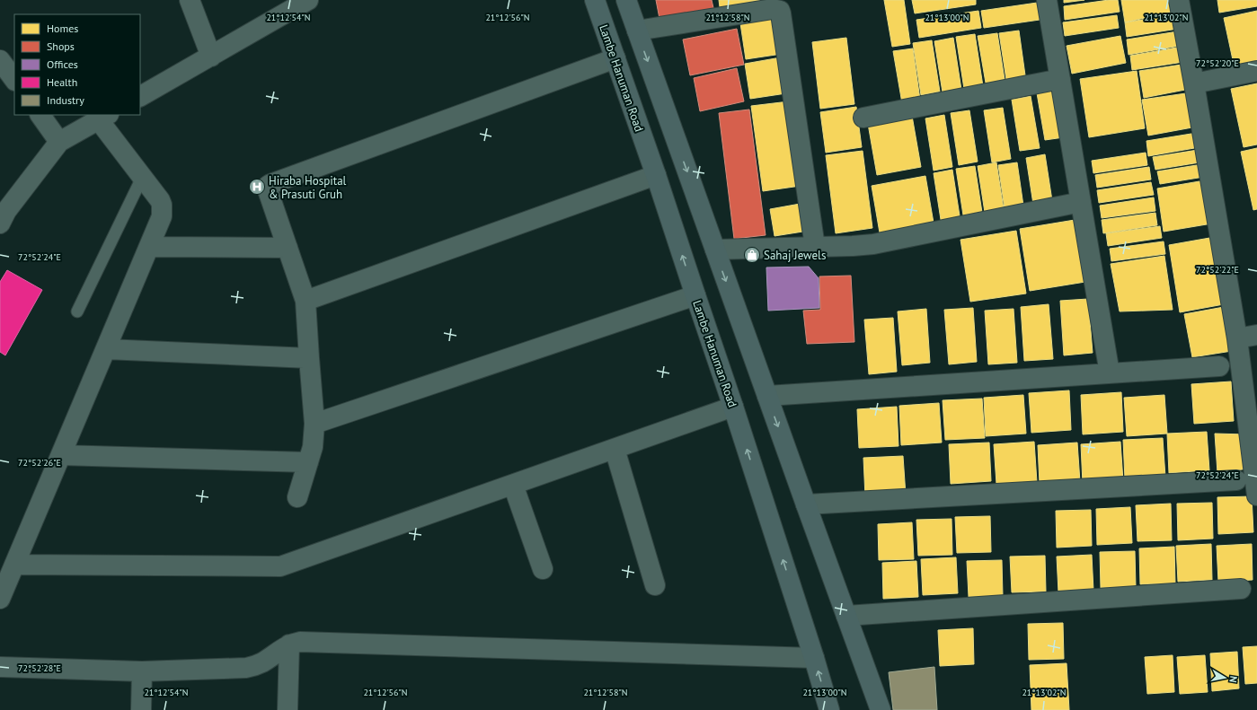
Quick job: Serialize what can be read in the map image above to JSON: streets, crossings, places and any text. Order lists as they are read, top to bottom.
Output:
{
  "streets": {
    "street": ["Lambe Hanuman Road"]
  },
  "places": {
    "hospital": ["Hiraba Hospital & Prasuti Gruh"],
    "shop": ["Sahaj Jewels"]
  },
  "legend": [
    "Homes",
    "Shops",
    "Offices",
    "Health",
    "Industry"
  ],
  "north": "right",
  "coordinates": [
    "21°12'54\"N",
    "21°12'56\"N",
    "21°12'58\"N",
    "21°13'00\"N",
    "21°13'02\"N",
    "72°52'20\"E",
    "72°52'24\"E",
    "72°52'22\"E",
    "72°52'26\"E",
    "72°52'28\"E"
  ]
}
